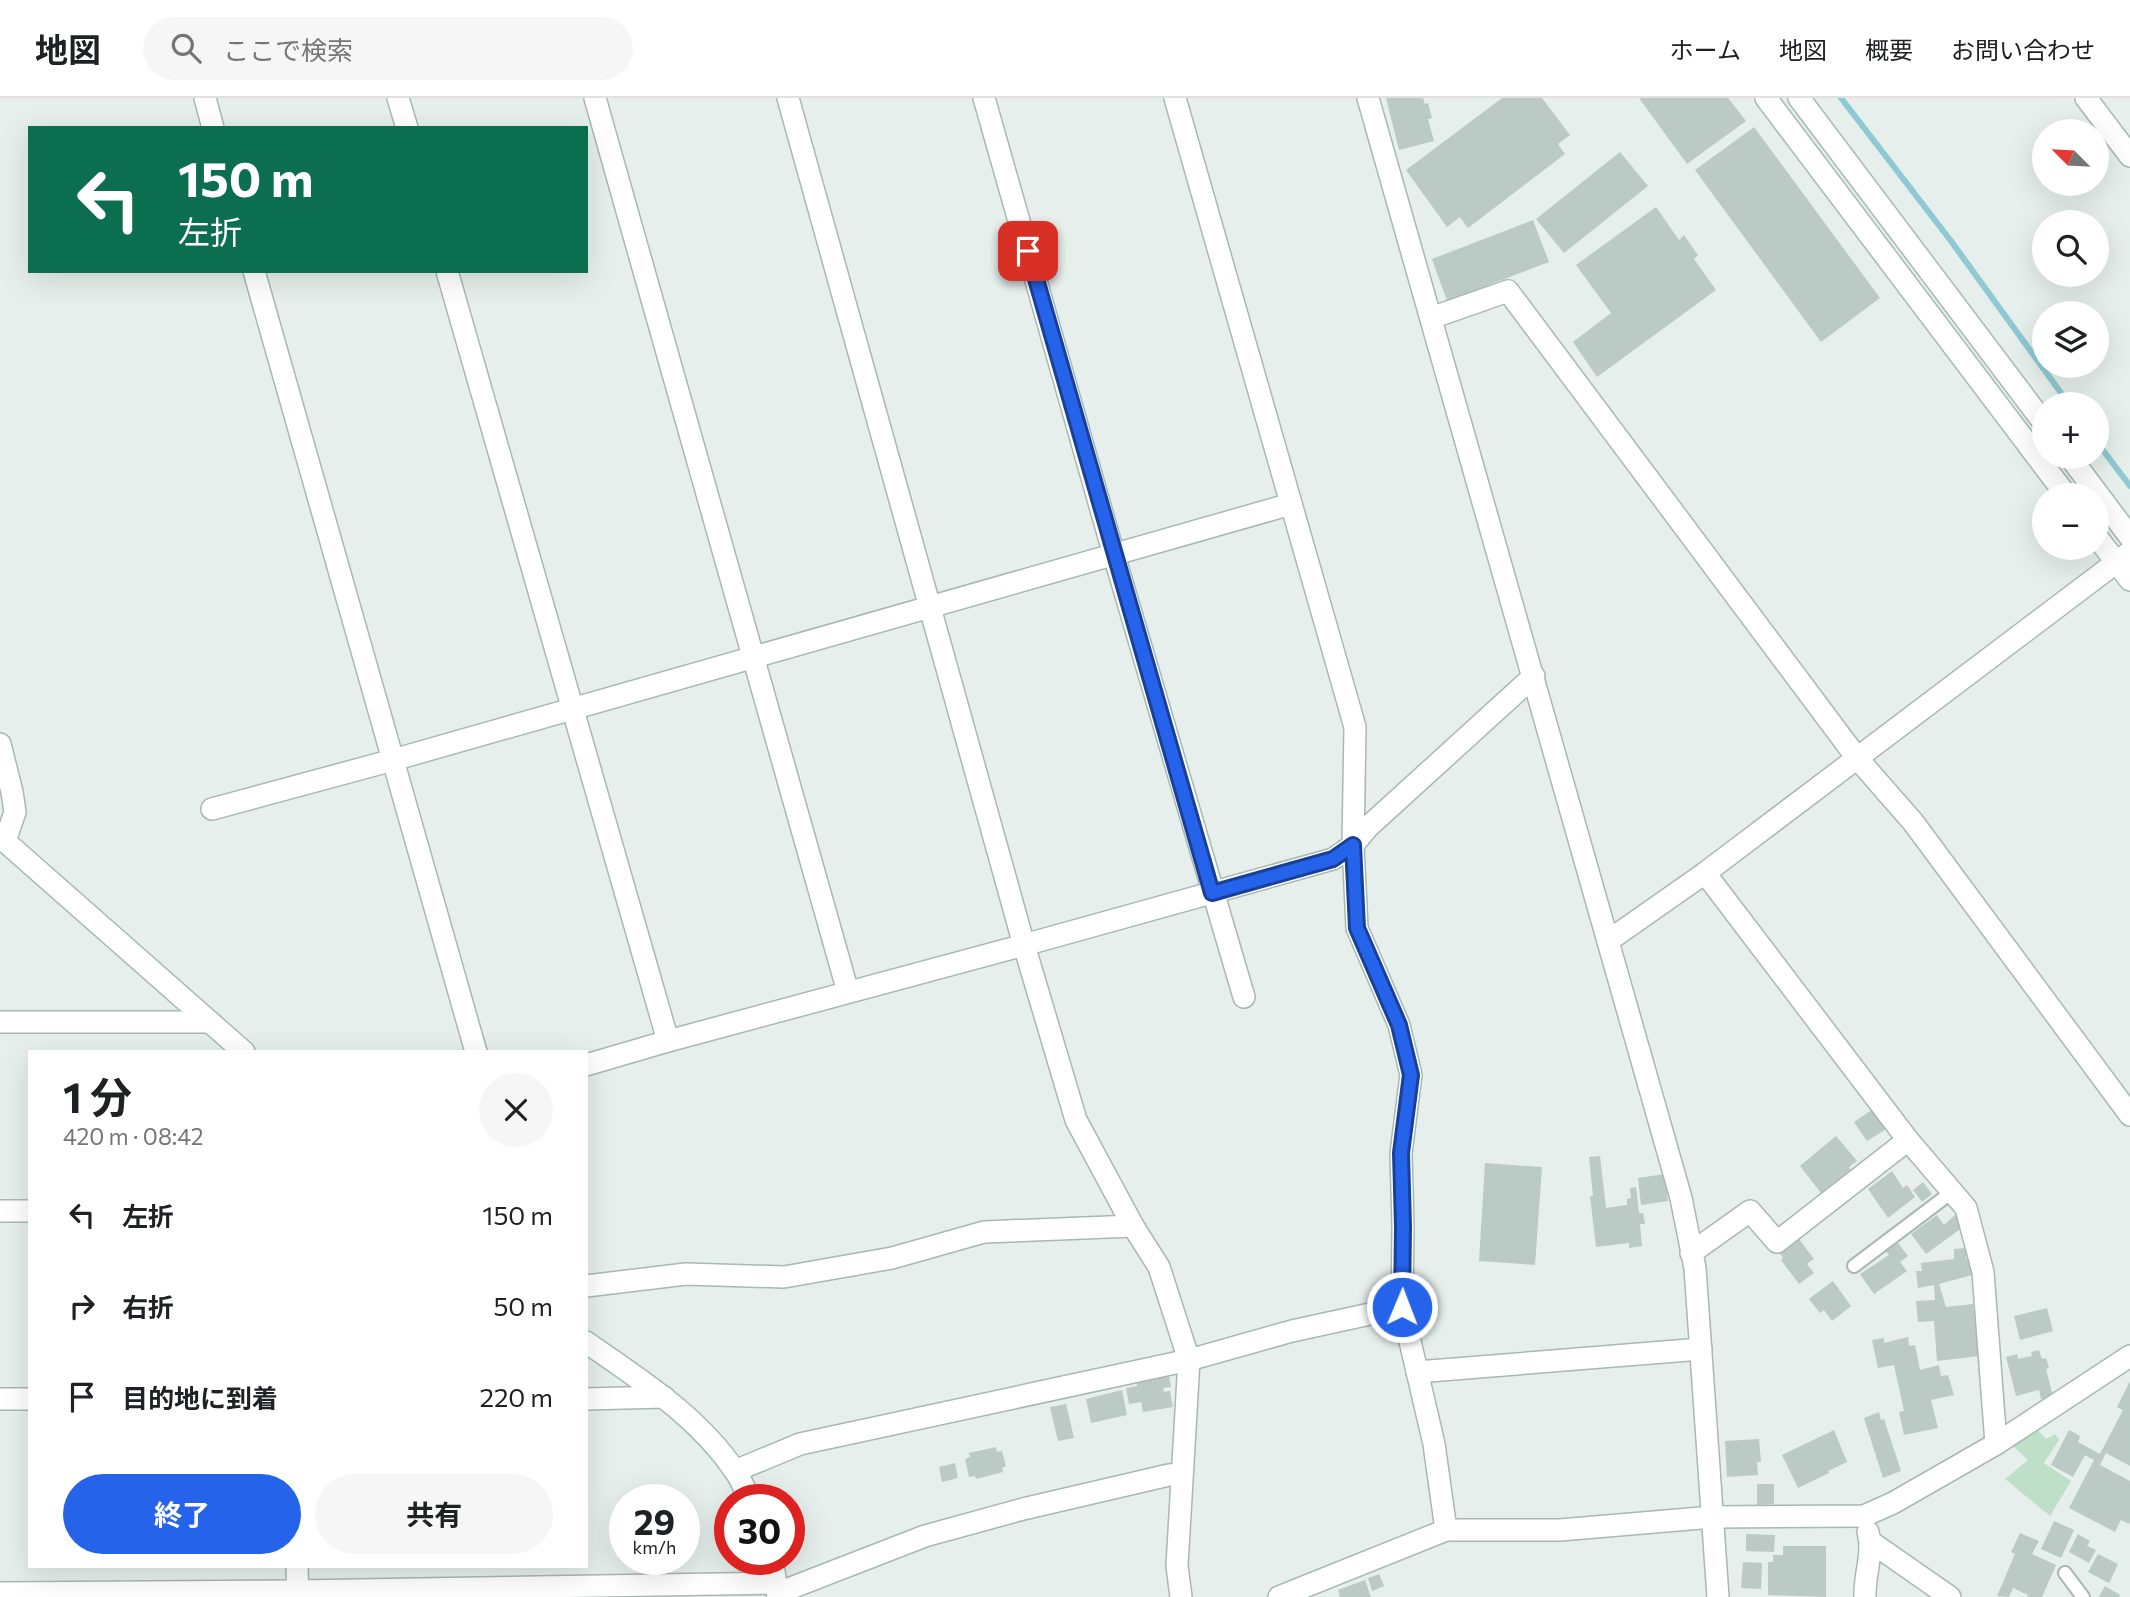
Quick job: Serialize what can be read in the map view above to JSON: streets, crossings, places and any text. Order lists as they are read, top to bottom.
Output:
{
  "north": "top left",
  "page": {
    "header": "地図",
    "search": "ここで検索",
    "nav": [
      "ホーム",
      "地図",
      "概要",
      "お問い合わせ"
    ],
    "map_buttons": ["+", "−"],
    "turn": ["150 m", "左折"],
    "heading": ["1 分", "420 m · 08:42"],
    "list": [
      {
        "name": "左折",
        "value": "150 m"
      },
      {
        "name": "右折",
        "value": "50 m"
      },
      {
        "name": "目的地に到着",
        "value": "220 m"
      }
    ],
    "buttons": ["終了", "共有"],
    "speed": "29 km/h",
    "limit": "30"
  }
}
